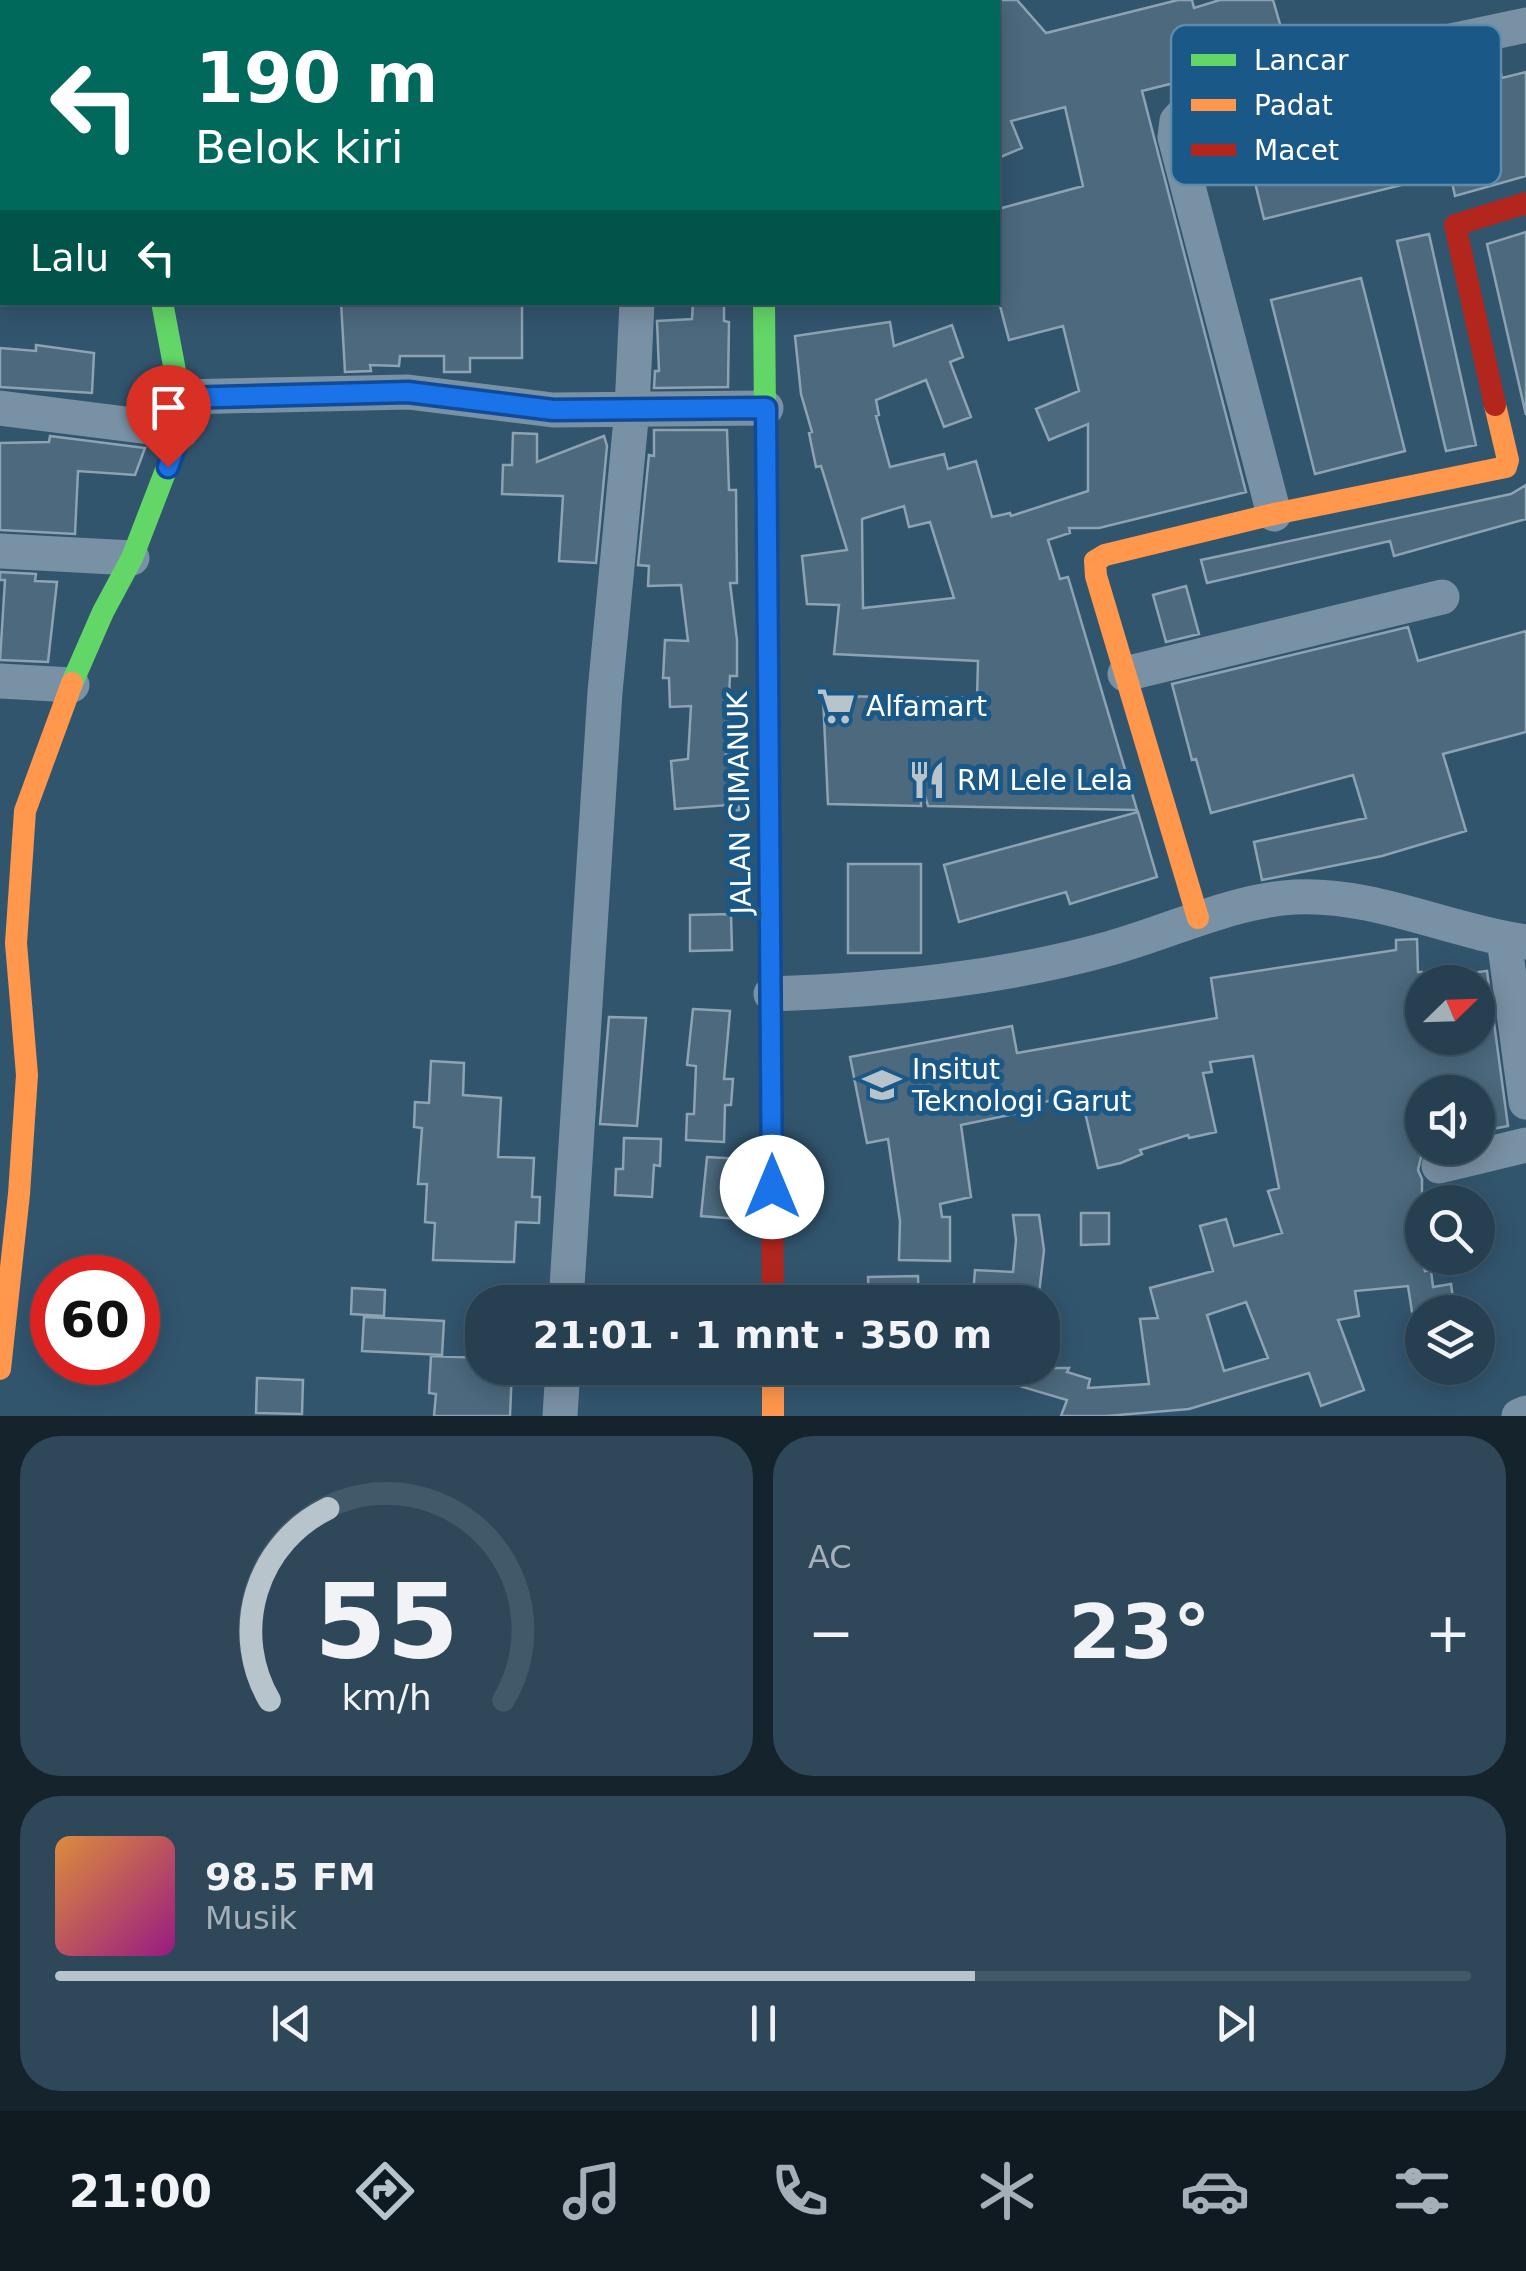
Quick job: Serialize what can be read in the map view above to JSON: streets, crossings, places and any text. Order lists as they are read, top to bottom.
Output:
{
  "streets": {
    "street": ["JALAN CIMANUK"]
  },
  "places": {
    "supermarket": ["Alfamart"],
    "restaurant": ["RM Lele Lela"],
    "school or university": ["Insitut Teknologi Garut"]
  },
  "legend": ["Lancar", "Padat", "Macet"],
  "north": "top right",
  "page": {
    "turn": ["190 m", "Belok kiri"],
    "then": "Lalu",
    "limit": "60",
    "trip": "21:01 · 1 mnt · 350 m",
    "tile": "AC",
    "heat": ["−", "23°", "+"],
    "song": ["98.5 FM", "Musik"],
    "tabs": "21:00",
    "gauge": ["55", "km/h"]
  }
}
